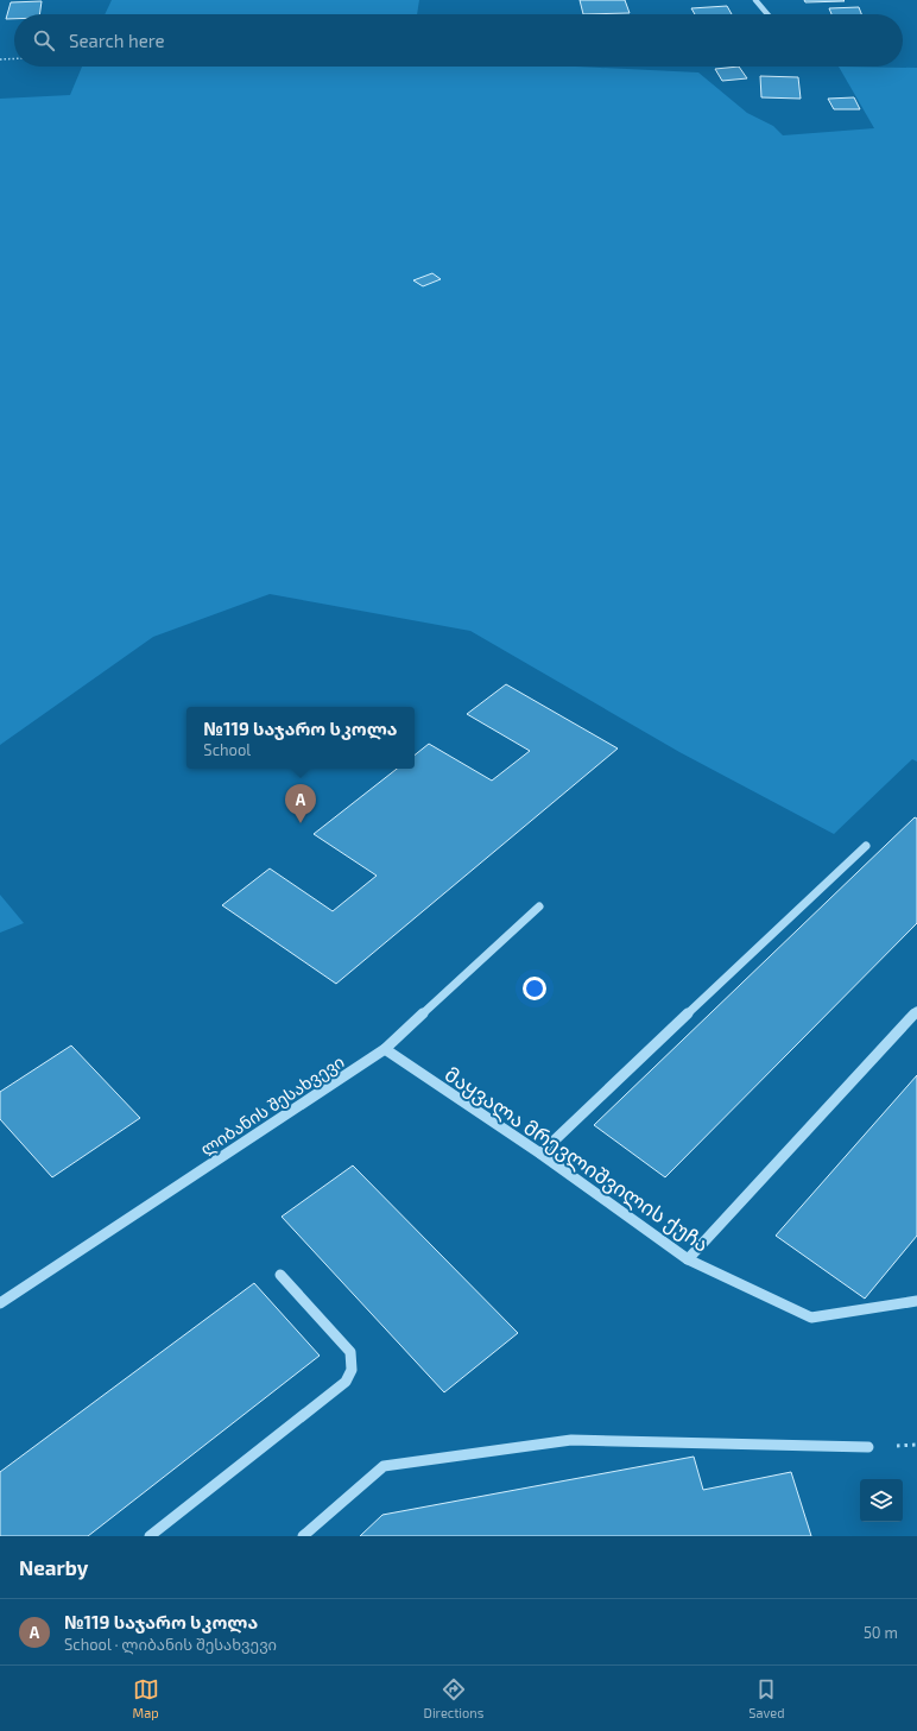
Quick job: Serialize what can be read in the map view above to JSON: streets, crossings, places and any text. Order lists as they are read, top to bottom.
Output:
{
  "streets": {
    "street": ["ლიბანის შესახვევი", "მაყვალა მრევლიშვილის ქუჩა"]
  },
  "crossings": [
    ["ლიბანის შესახვევი", "მაყვალა მრევლიშვილის ქუჩა"]
  ],
  "page": {
    "search": "Search here",
    "popup": ["№119 საჯარო სკოლა", "School"],
    "pins": "A",
    "heading": "Nearby",
    "list": [
      {
        "mark": "A",
        "name": "№119 საჯარო სკოლა",
        "note": "School · ლიბანის შესახვევი",
        "value": "50 m"
      }
    ],
    "nav": ["Map", "Directions", "Saved"]
  }
}
